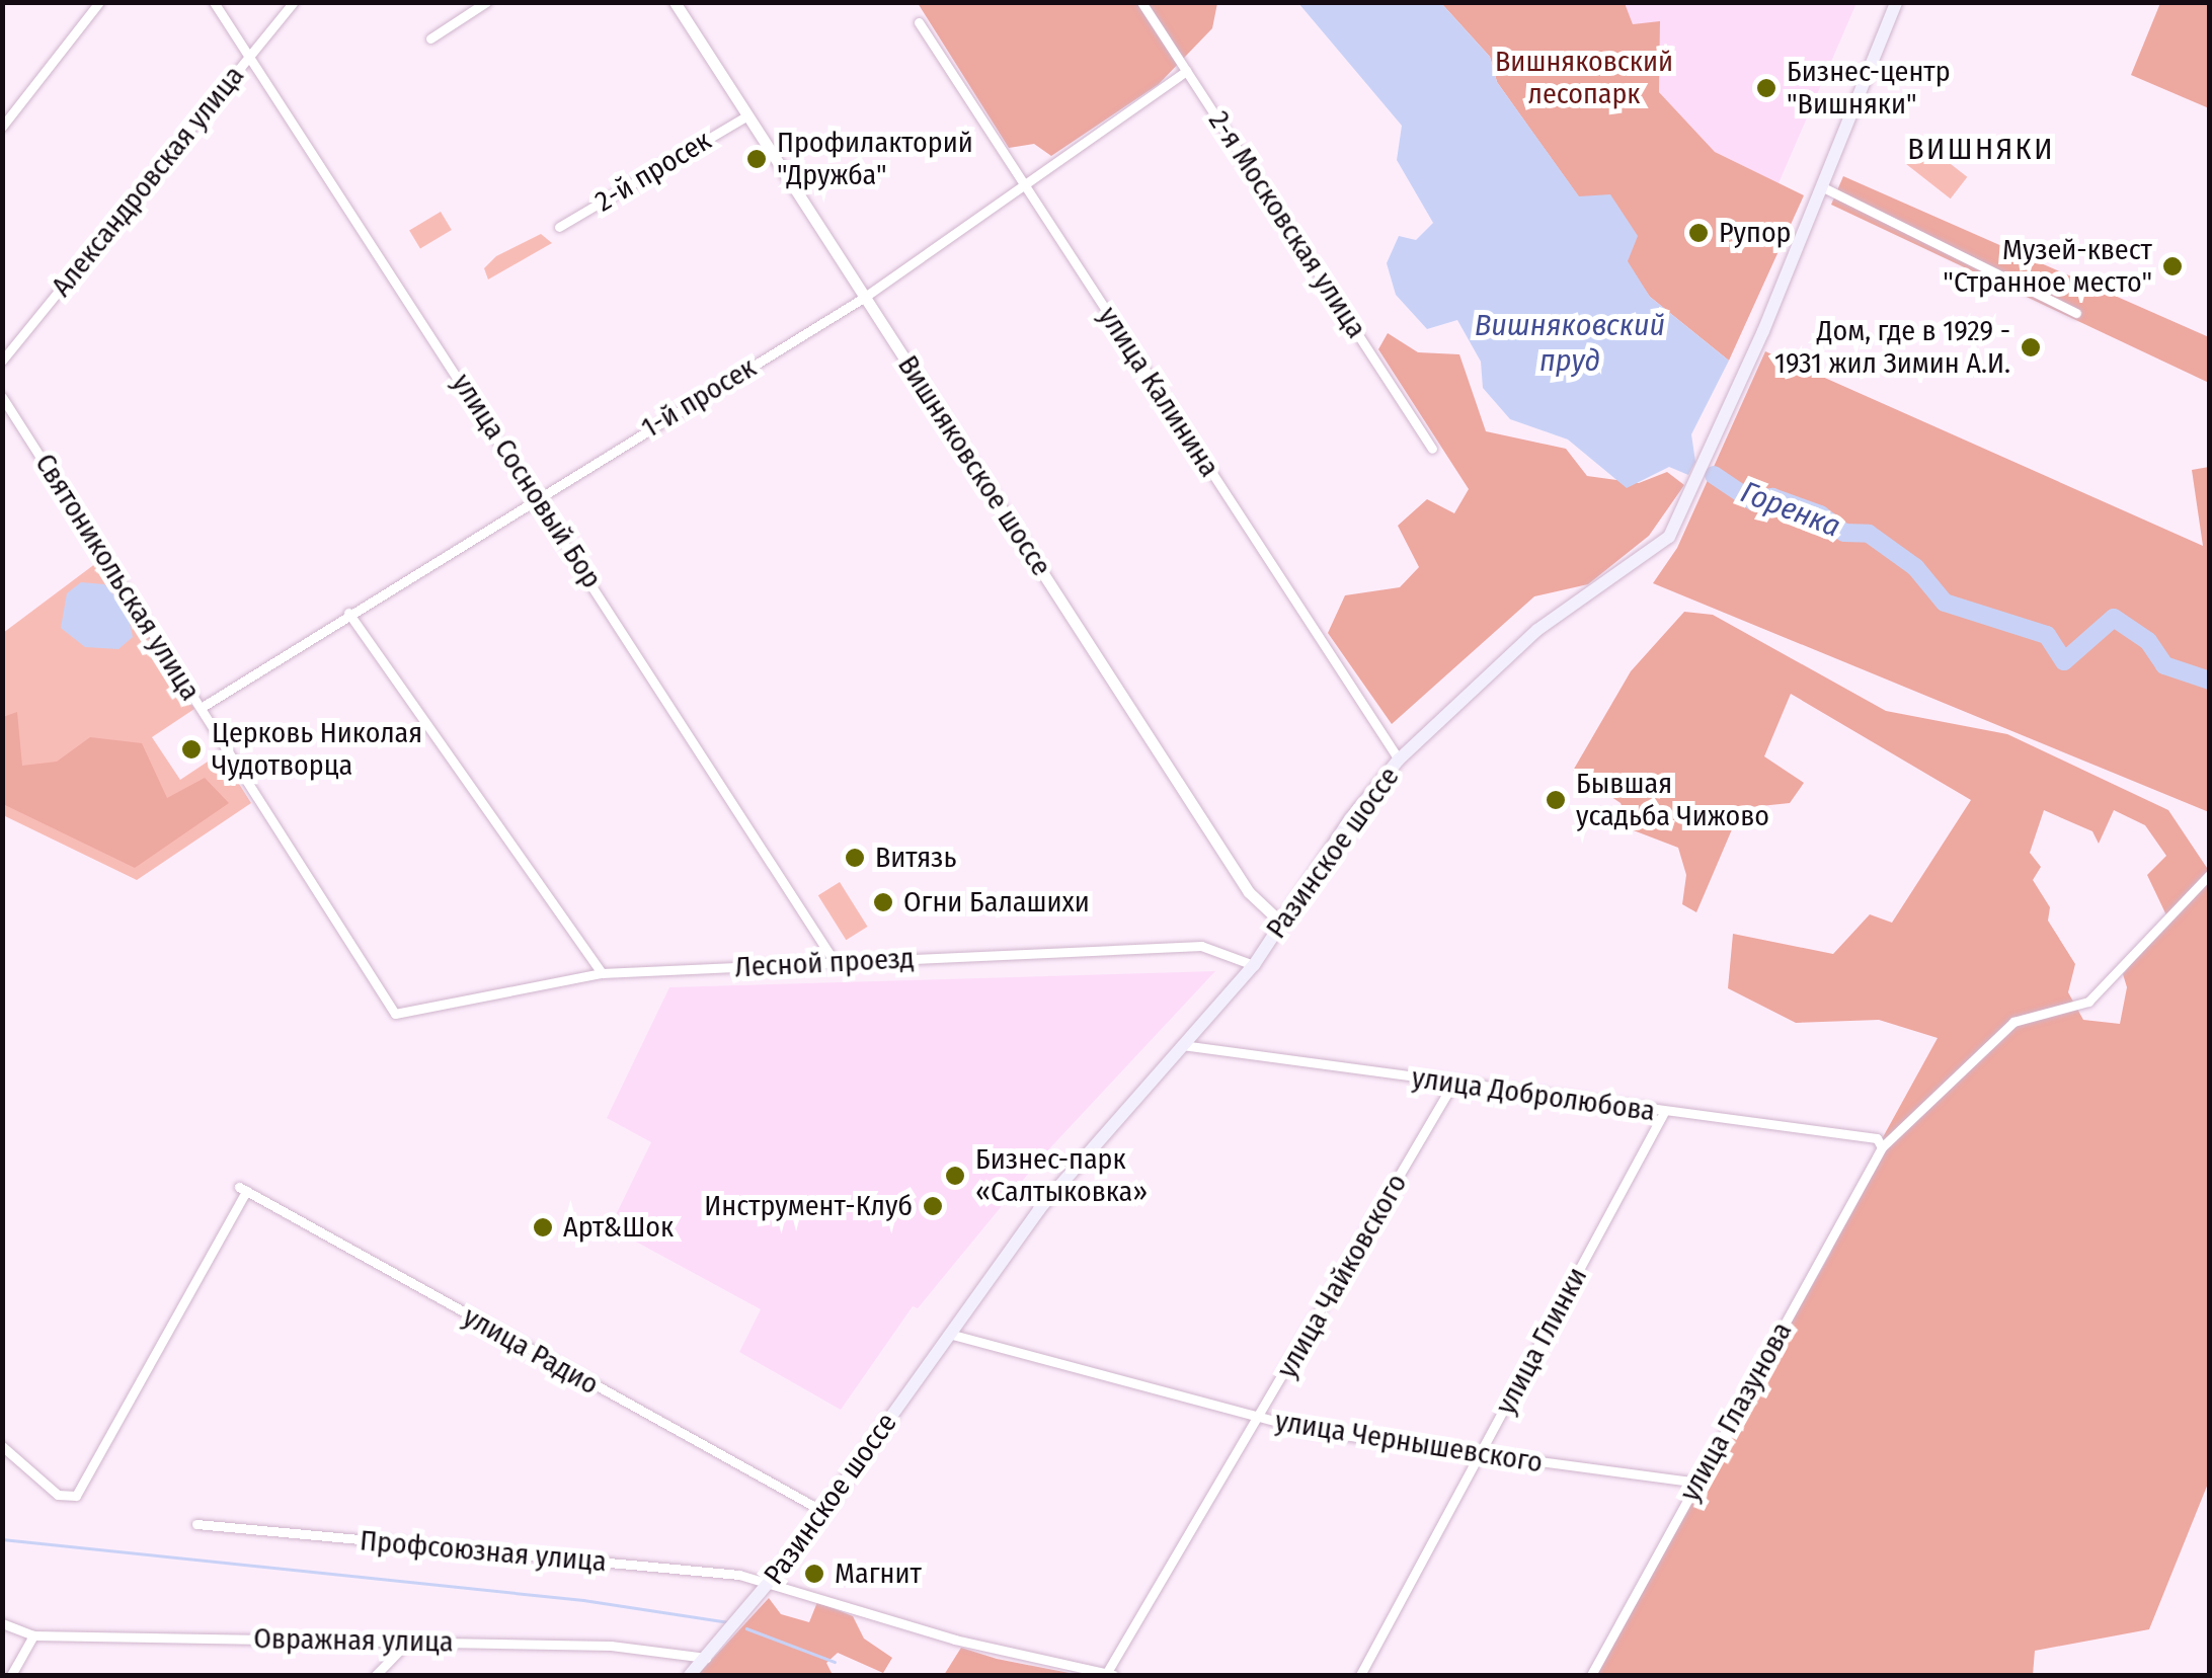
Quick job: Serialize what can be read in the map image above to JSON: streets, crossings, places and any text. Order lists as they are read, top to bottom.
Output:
{
  "streets": {
    "main road": ["Разинское шоссе"],
    "street": [
      "2-й просек",
      "Александровская улица",
      "2-я Московская улица",
      "улица Калинина",
      "1-й просек",
      "Вишняковское шоссе",
      "улица Сосновый Бор",
      "Святоникольская улица",
      "Лесной проезд",
      "улица Добролюбова",
      "улица Чайковского",
      "улица Глинки",
      "улица Радио",
      "улица Глазунова",
      "улица Чернышевского",
      "Профсоюзная улица",
      "Овражная улица"
    ]
  },
  "crossings": [
    ["2-й просек", "Вишняковское шоссе"],
    ["Александровская улица", "улица Сосновый Бор"],
    ["2-я Московская улица", "1-й просек"],
    ["улица Калинина", "1-й просек"],
    ["улица Калинина", "Разинское шоссе"],
    ["1-й просек", "Вишняковское шоссе"],
    ["1-й просек", "улица Сосновый Бор"],
    ["1-й просек", "Святоникольская улица"],
    ["Вишняковское шоссе", "Разинское шоссе"],
    ["улица Сосновый Бор", "Лесной проезд"],
    ["Святоникольская улица", "Лесной проезд"],
    ["Разинское шоссе", "Лесной проезд"],
    ["Разинское шоссе", "улица Добролюбова"],
    ["Разинское шоссе", "улица Радио"],
    ["Разинское шоссе", "улица Чернышевского"],
    ["Разинское шоссе", "Профсоюзная улица"],
    ["Разинское шоссе", "Овражная улица"],
    ["улица Добролюбова", "улица Чайковского"],
    ["улица Добролюбова", "улица Глинки"],
    ["улица Добролюбова", "улица Глазунова"],
    ["улица Чайковского", "улица Чернышевского"],
    ["улица Чайковского", "Профсоюзная улица"],
    ["улица Глинки", "улица Чернышевского"],
    ["улица Глазунова", "улица Чернышевского"]
  ],
  "districts": ["ВИШНЯКИ"],
  "water": ["Вишняковский пруд", "Горенка"],
  "parks": ["Вишняковский лесопарк"],
  "places": [
    "Бизнес-центр \"Вишняки\"",
    "Профилакторий \"Дружба\"",
    "Рупор",
    "Музей-квест \"Странное место\"",
    "Дом, где в 1929 - 1931 жил Зимин А.И.",
    "Церковь Николая Чудотворца",
    "Бывшая усадьба Чижово",
    "Витязь",
    "Огни Балашихи",
    "Бизнес-парк «Салтыковка»",
    "Инструмент-Клуб",
    "Арт&Шок",
    "Магнит"
  ]
}
